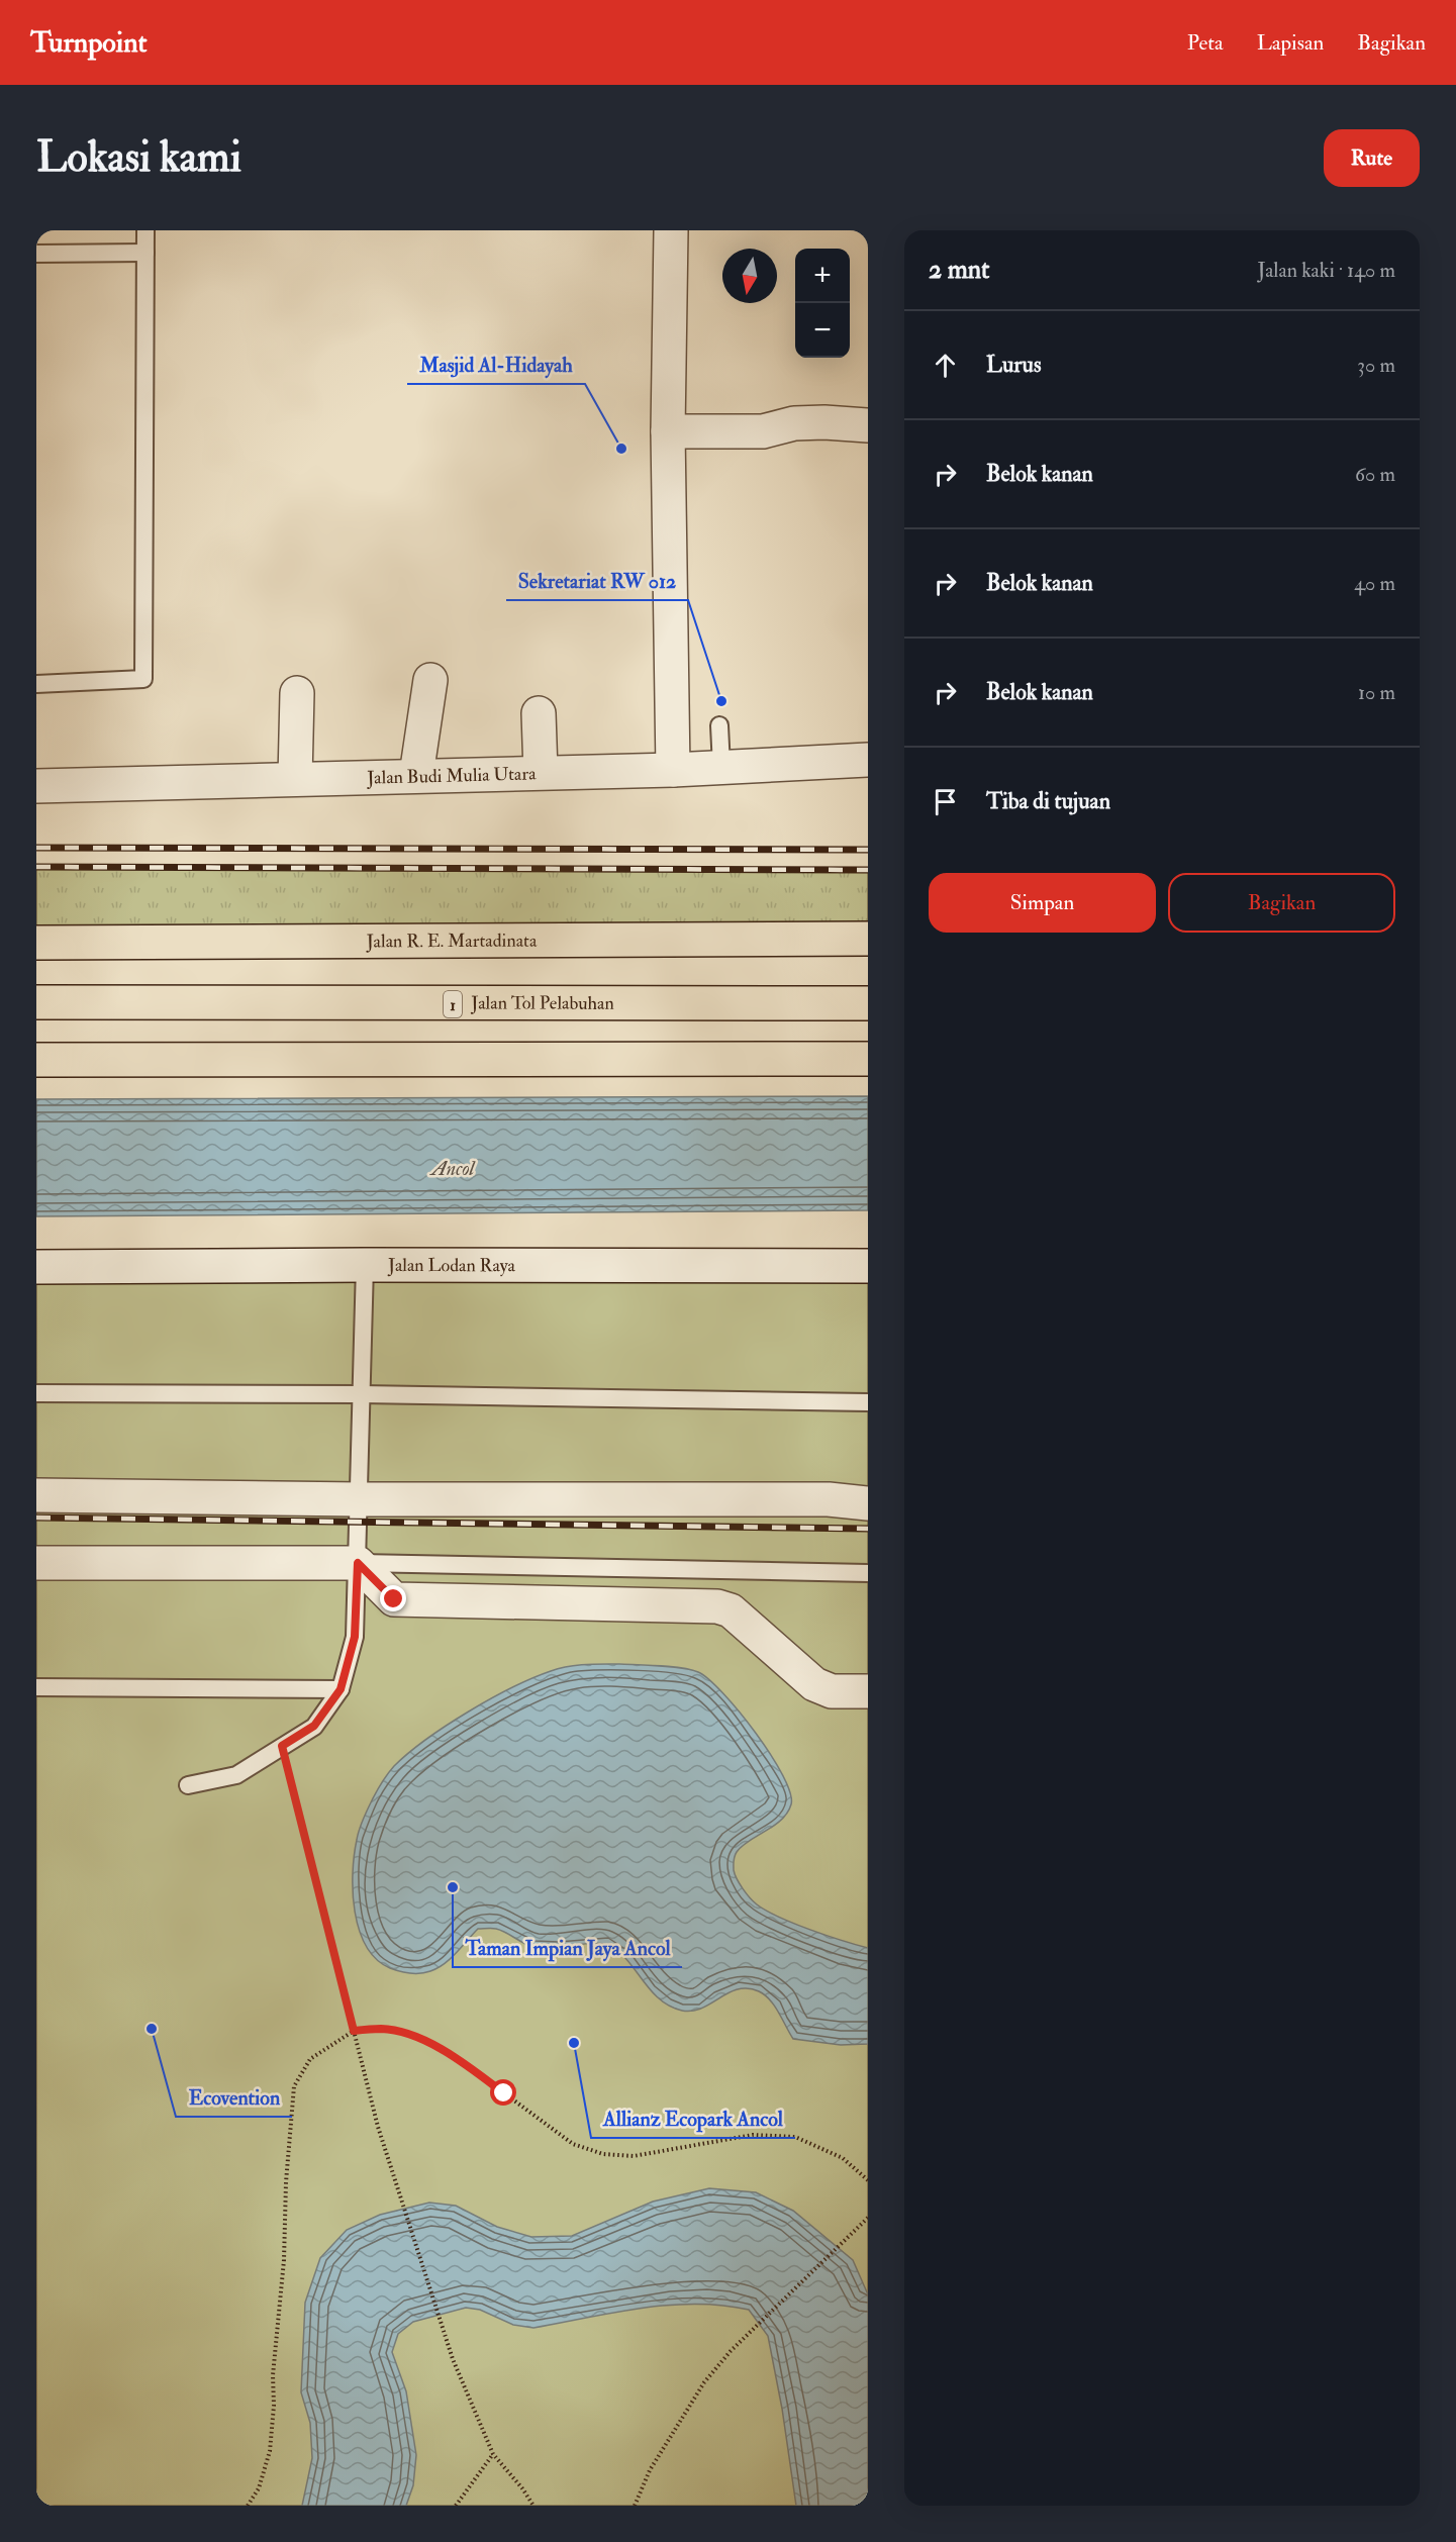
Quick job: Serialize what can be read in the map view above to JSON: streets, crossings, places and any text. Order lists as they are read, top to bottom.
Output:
{
  "streets": {
    "highway": ["Jalan R. E. Martadinata", "1", "Jalan Tol Pelabuhan"],
    "street": ["Jalan Budi Mulia Utara", "Jalan Lodan Raya"]
  },
  "water": ["Ancol"],
  "places": [
    "Masjid Al-Hidayah",
    "Sekretariat RW 012",
    "Taman Impian Jaya Ancol",
    "Ecovention",
    "Allianz Ecopark Ancol"
  ],
  "north": "bottom",
  "page": {
    "header": "Turnpoint",
    "nav": ["Peta", "Lapisan", "Bagikan"],
    "buttons": [
      "Rute",
      ["Simpan", "Bagikan"]
    ],
    "title": "Lokasi kami",
    "heading": ["2 mnt", "Jalan kaki · 140 m"],
    "map_buttons": ["+", "−"],
    "list": [
      ["Lurus", "30 m"],
      ["Belok kanan", "60 m"],
      ["Belok kanan", "40 m"],
      ["Belok kanan", "10 m"],
      "Tiba di tujuan"
    ]
  }
}
